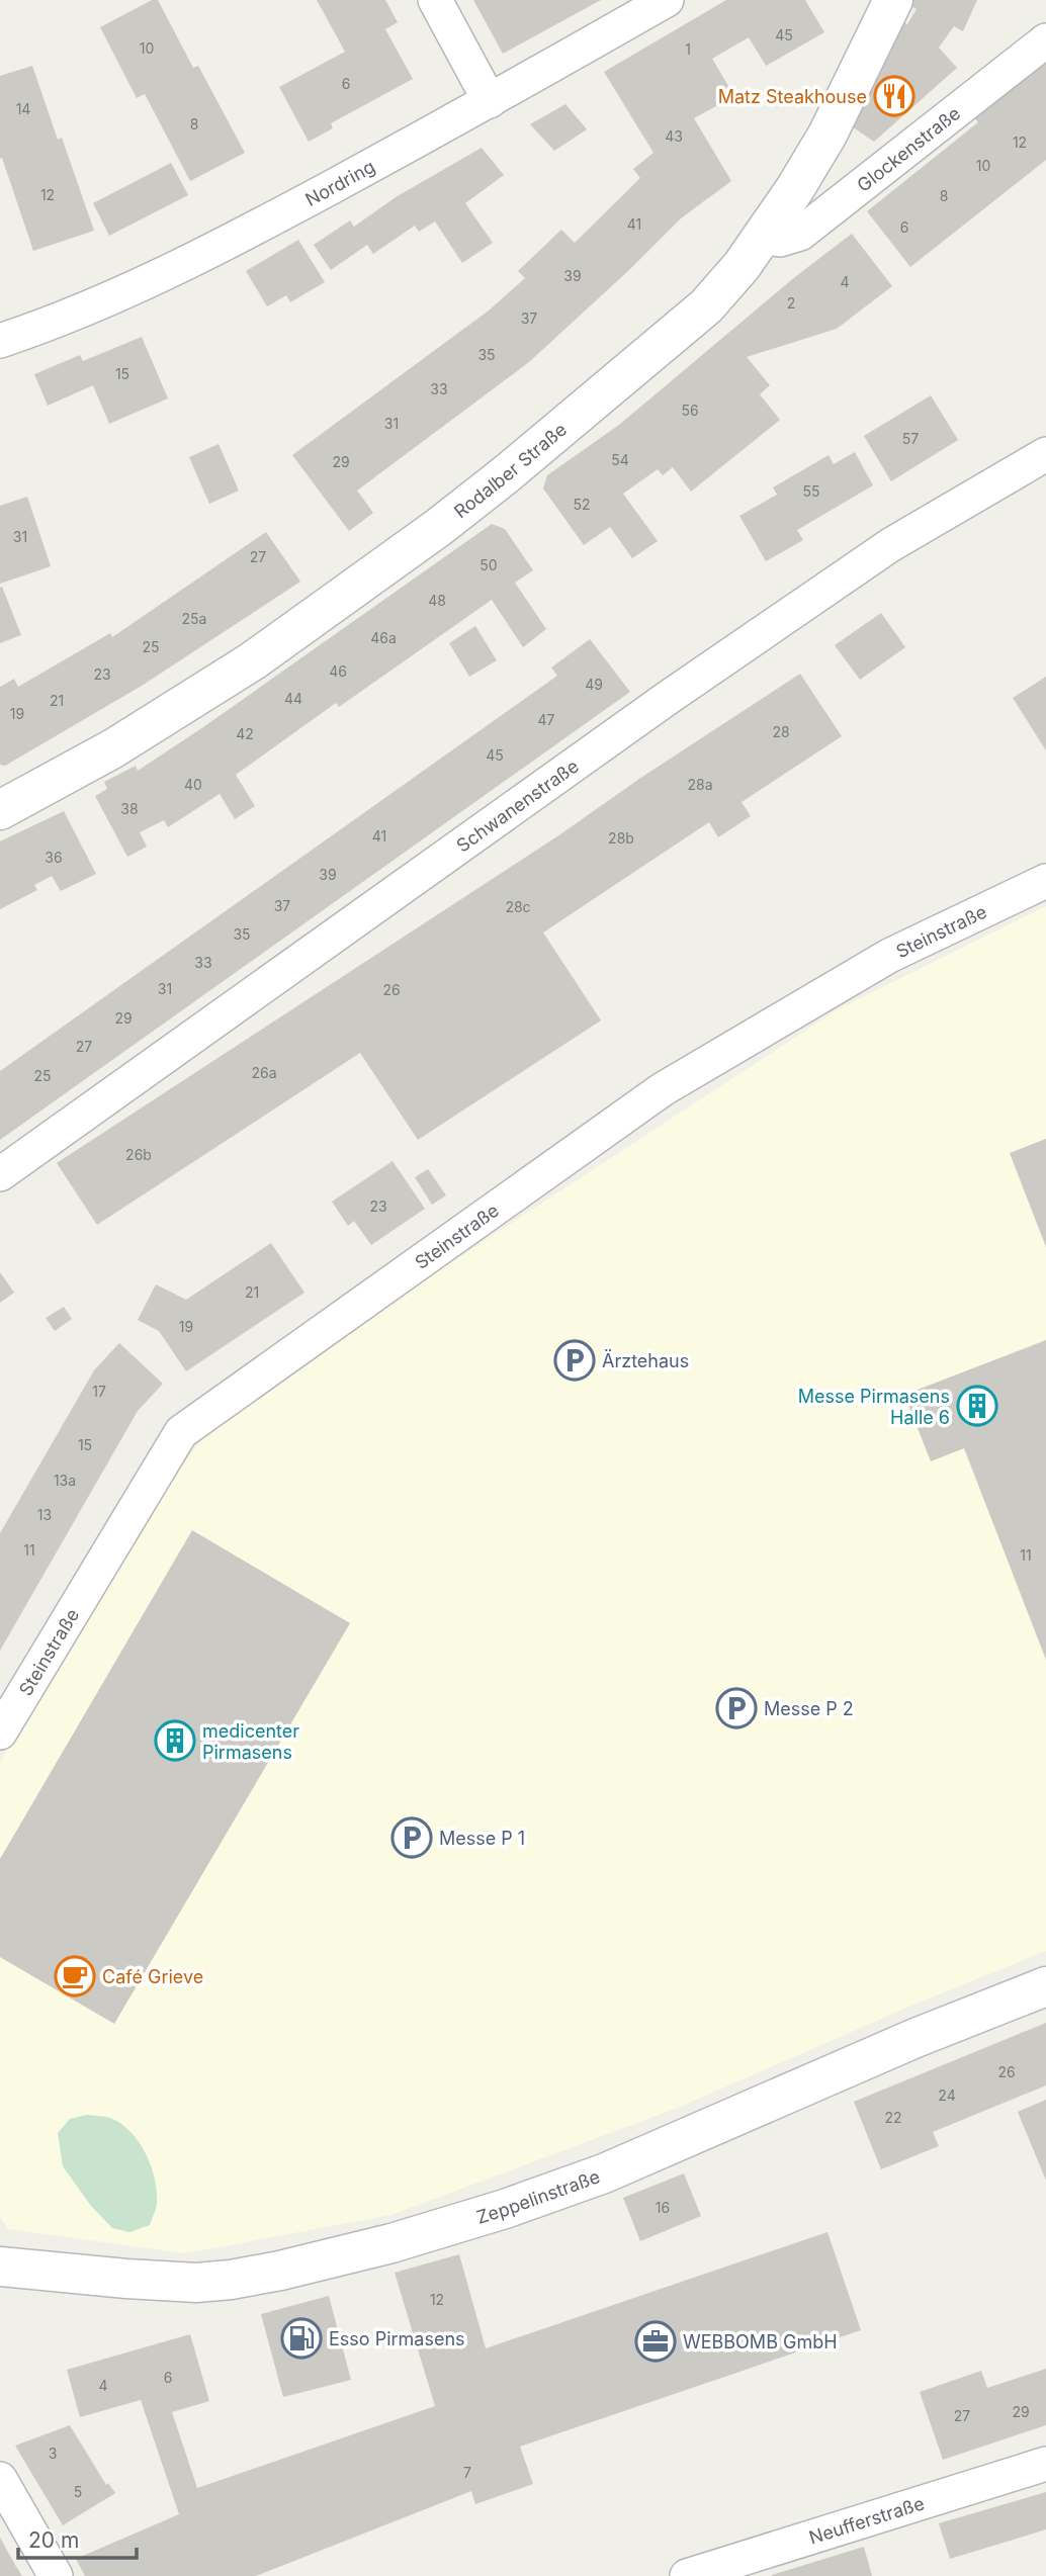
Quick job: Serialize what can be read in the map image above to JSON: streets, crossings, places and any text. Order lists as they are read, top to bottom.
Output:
{
  "streets": {
    "main road": ["Rodalber Straße", "Zeppelinstraße"],
    "street": [
      "Glockenstraße",
      "Nordring",
      "Schwanenstraße",
      "Steinstraße",
      "Neufferstraße"
    ]
  },
  "crossings": [
    ["Glockenstraße", "Rodalber Straße"]
  ],
  "places": {
    "restaurant": ["Matz Steakhouse"],
    "parking": ["Ärztehaus", "Messe P 2", "Messe P 1"],
    "building": ["Messe Pirmasens Halle 6", "medicenter Pirmasens"],
    "cafe": ["Café Grieve"],
    "fuel station": ["Esso Pirmasens"],
    "office": ["WEBBOMB GmbH"]
  },
  "house_numbers": [
    "45",
    "10",
    "1",
    "6",
    "14",
    "8",
    "43",
    "12",
    "10",
    "12",
    "8",
    "41",
    "6",
    "39",
    "4",
    "2",
    "37",
    "35",
    "15",
    "33",
    "56",
    "31",
    "57",
    "54",
    "29",
    "55",
    "52",
    "31",
    "27",
    "50",
    "48",
    "25a",
    "46a",
    "25",
    "46",
    "23",
    "49",
    "44",
    "21",
    "19",
    "47",
    "28",
    "42",
    "45",
    "40",
    "28a",
    "38",
    "41",
    "28b",
    "36",
    "39",
    "37",
    "28c",
    "35",
    "33",
    "31",
    "26",
    "29",
    "27",
    "26a",
    "25",
    "26b",
    "23",
    "21",
    "19",
    "17",
    "15",
    "13a",
    "13",
    "11",
    "11",
    "26",
    "24",
    "22",
    "16",
    "12",
    "6",
    "4",
    "29",
    "27",
    "3",
    "7",
    "5"
  ],
  "scale_bar": "20 m"
}
